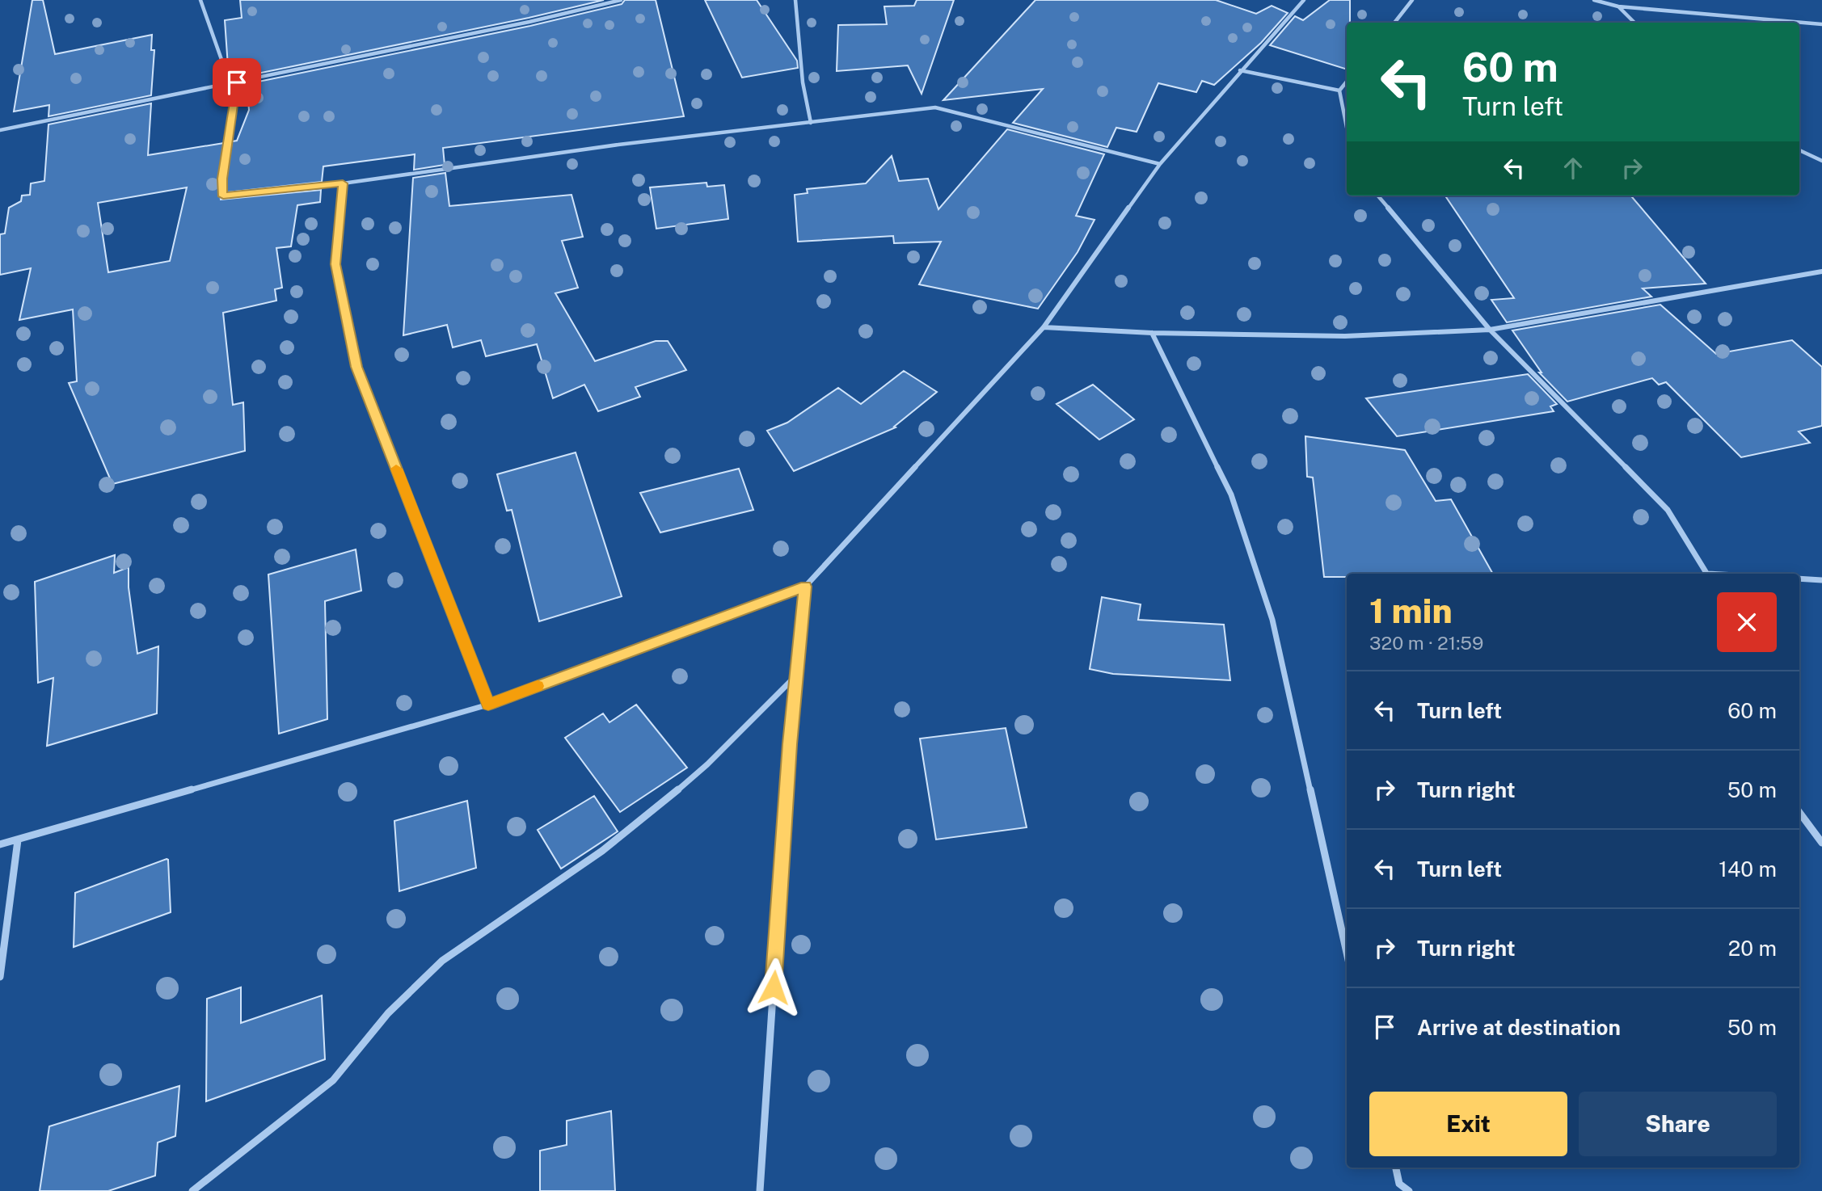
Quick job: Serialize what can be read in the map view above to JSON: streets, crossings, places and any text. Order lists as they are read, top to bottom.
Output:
{
  "page": {
    "turn": ["60 m", "Turn left"],
    "heading": ["1 min", "320 m · 21:59"],
    "list": [
      {
        "name": "Turn left",
        "value": "60 m"
      },
      {
        "name": "Turn right",
        "value": "50 m"
      },
      {
        "name": "Turn left",
        "value": "140 m"
      },
      {
        "name": "Turn right",
        "value": "20 m"
      },
      {
        "name": "Arrive at destination",
        "value": "50 m"
      }
    ],
    "buttons": ["Exit", "Share"]
  }
}
